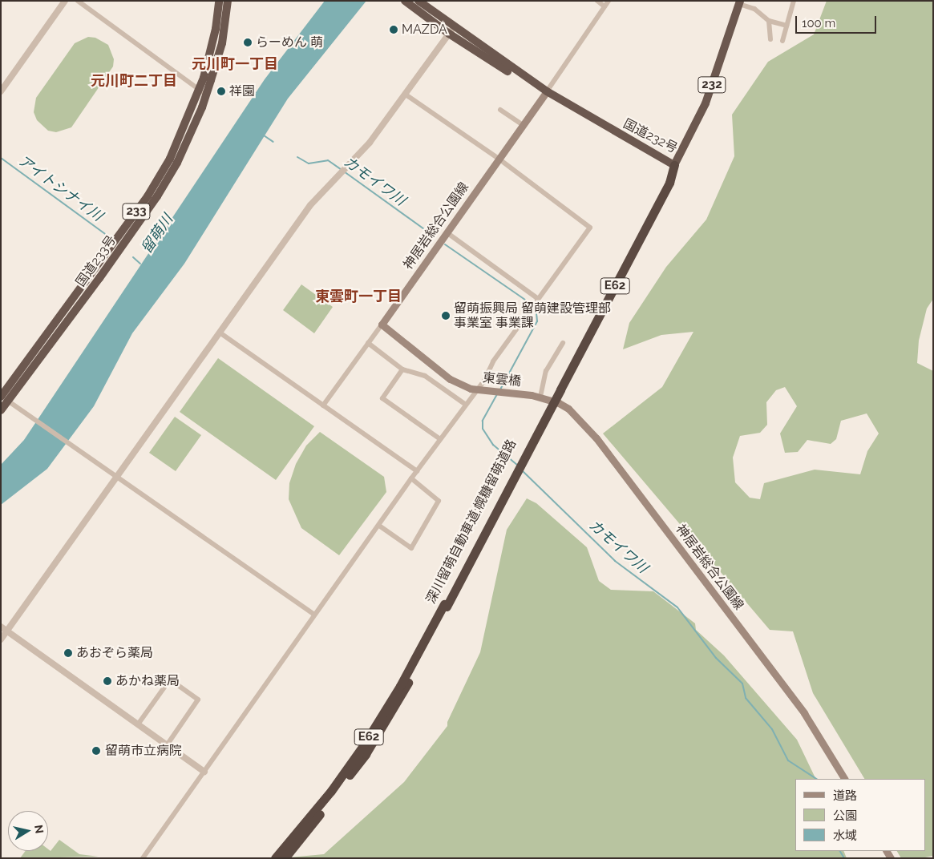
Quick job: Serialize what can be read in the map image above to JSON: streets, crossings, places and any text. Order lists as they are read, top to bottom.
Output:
{
  "streets": {
    "highway": [
      "232",
      "国道232号",
      "233",
      "国道233号",
      "E62",
      "深川留萌自動車道;幌糠留萌道路"
    ],
    "main road": ["神居岩総合公園線", "東雲橋"]
  },
  "crossings": [
    ["国道232号", "神居岩総合公園線"],
    ["国道232号", "深川留萌自動車道;幌糠留萌道路"],
    ["神居岩総合公園線", "東雲橋"]
  ],
  "districts": ["元川町一丁目", "元川町二丁目", "東雲町一丁目"],
  "water": ["カモイワ川", "アイトシナイ川", "留萌川"],
  "places": [
    "MAZDA",
    "らーめん 萌",
    "祥園",
    "留萌振興局 留萌建設管理部 事業室 事業課",
    "あおぞら薬局",
    "あかね薬局",
    "留萌市立病院"
  ],
  "legend": ["道路", "公園", "水域"],
  "scale_bar": "100 m",
  "north": "right"
}
